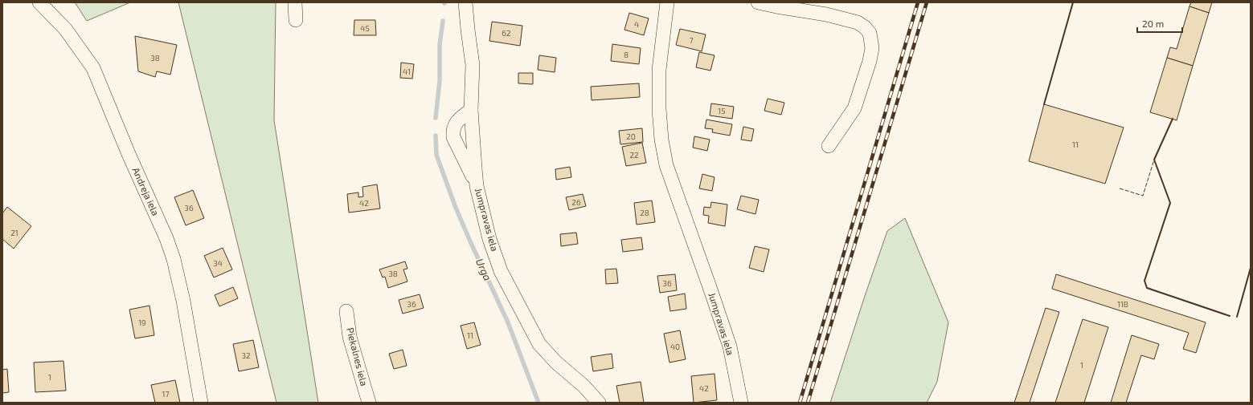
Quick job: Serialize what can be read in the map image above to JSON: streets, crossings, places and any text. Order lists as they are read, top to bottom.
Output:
{
  "streets": {
    "street": ["Andreja iela", "Jumpravas iela", "Piekalnes iela"]
  },
  "water": ["Urga"],
  "house_numbers": [
    "4",
    "45",
    "62",
    "7",
    "8",
    "38",
    "41",
    "15",
    "20",
    "11",
    "22",
    "26",
    "42",
    "36",
    "28",
    "21",
    "34",
    "38",
    "36",
    "36",
    "11B",
    "19",
    "11",
    "40",
    "32",
    "1",
    "1",
    "42",
    "17"
  ],
  "scale_bar": "20 m"
}
